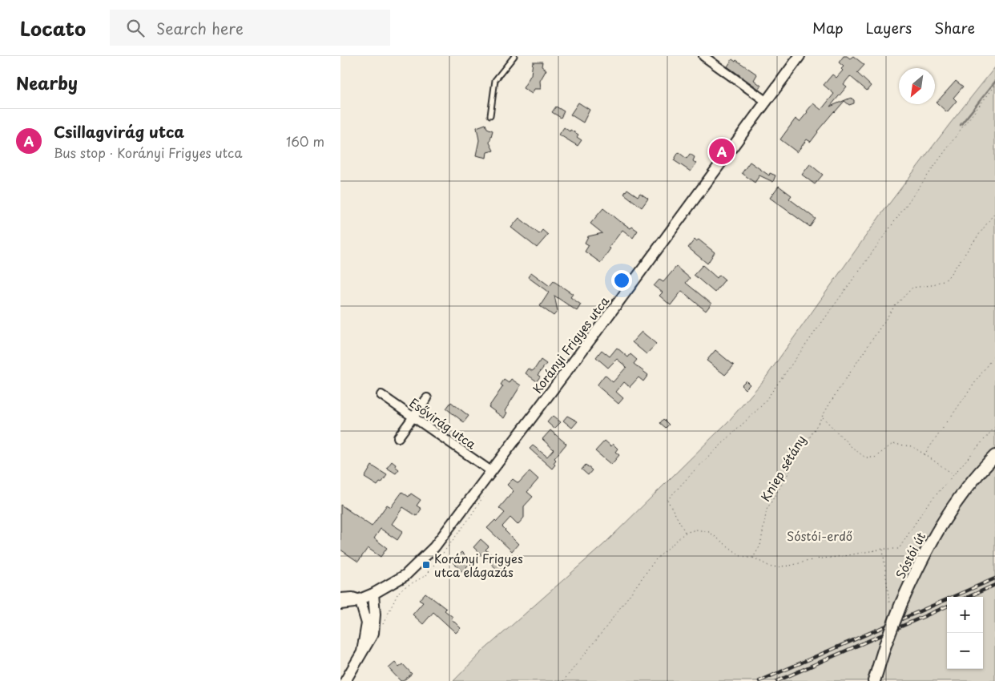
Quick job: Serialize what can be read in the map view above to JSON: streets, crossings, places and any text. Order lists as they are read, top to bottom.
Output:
{
  "streets": {
    "main road": ["Sóstói út"],
    "street": ["Korányi Frigyes utca", "Esővirág utca"],
    "path": ["Kniep sétány"]
  },
  "crossings": [
    ["Korányi Frigyes utca", "Esővirág utca"]
  ],
  "parks": ["Sóstói-erdő"],
  "places": {
    "transit": ["Korányi Frigyes utca elágazás"]
  },
  "north": "bottom left",
  "page": {
    "header": "Locato",
    "search": "Search here",
    "nav": ["Map", "Layers", "Share"],
    "heading": "Nearby",
    "list": [
      {
        "mark": "A",
        "name": "Csillagvirág utca",
        "note": "Bus stop · Korányi Frigyes utca",
        "value": "160 m"
      }
    ],
    "pins": "A",
    "map_buttons": ["+", "−"]
  }
}
